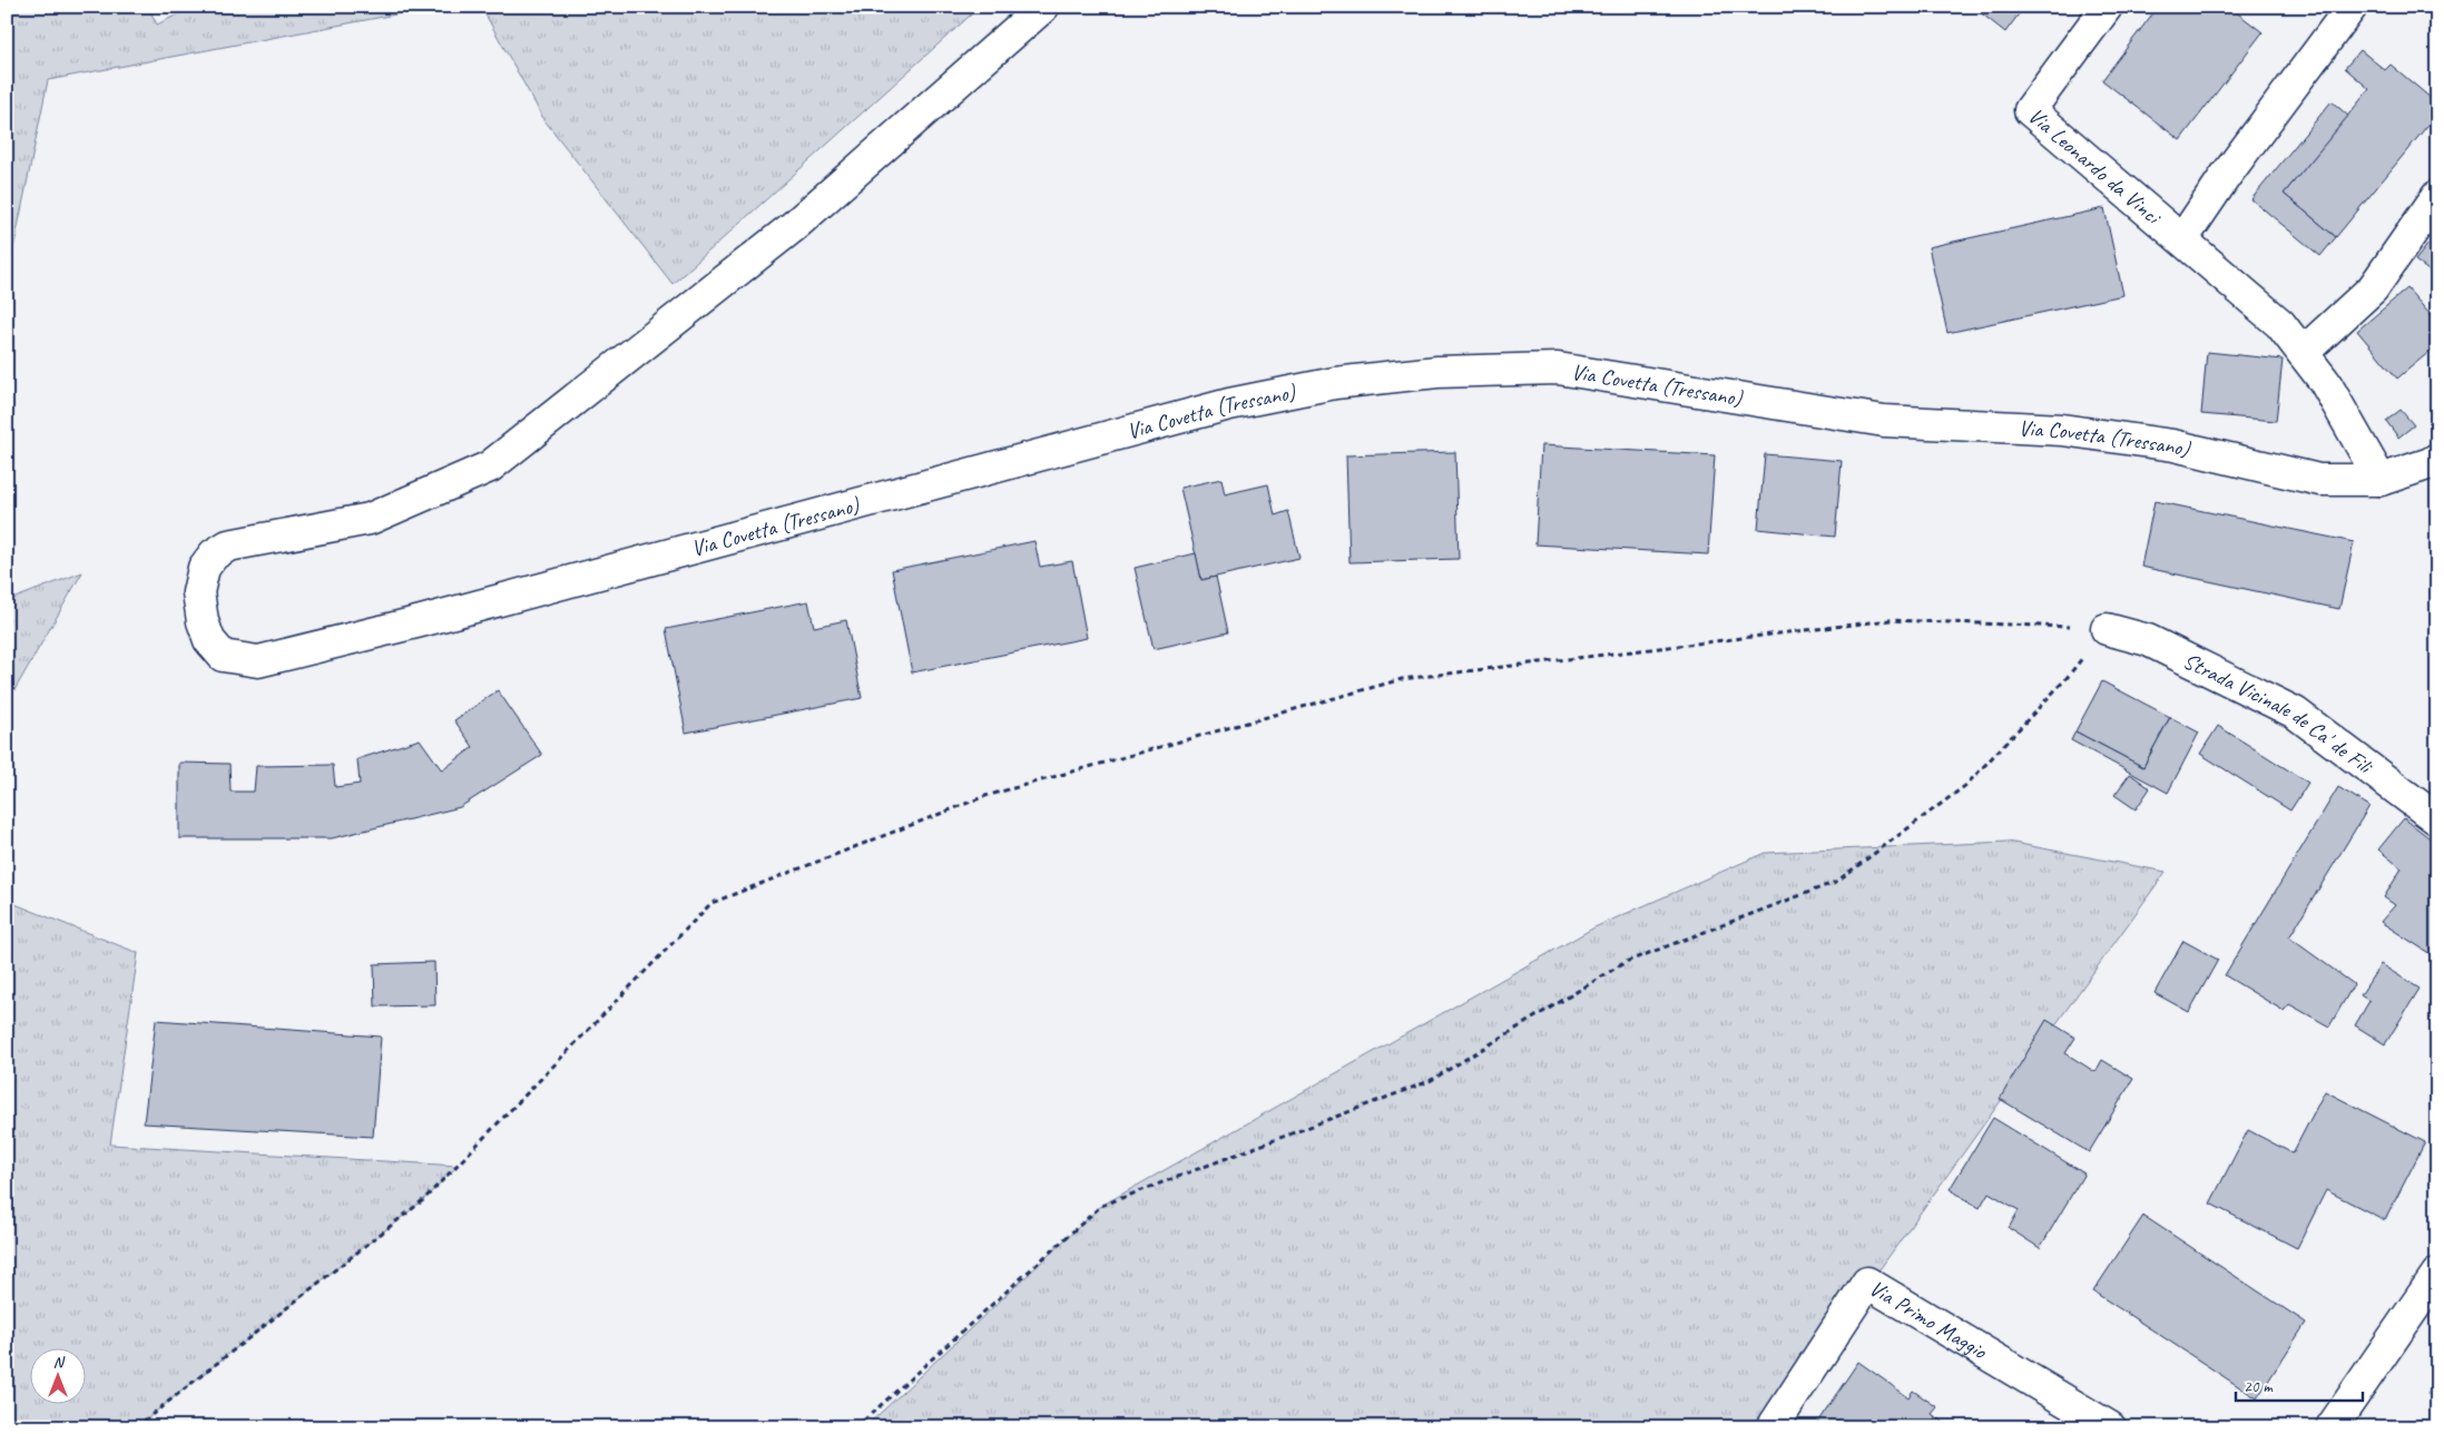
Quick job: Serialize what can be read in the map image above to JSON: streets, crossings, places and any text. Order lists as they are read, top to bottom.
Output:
{
  "streets": {
    "street": [
      "Via Leonardo da Vinci",
      "Via Covetta (Tressano)",
      "Strada Vicinale de Ca' de Fili",
      "Via Primo Maggio"
    ]
  },
  "crossings": [
    ["Via Leonardo da Vinci", "Via Covetta (Tressano)"]
  ],
  "scale_bar": "20 m",
  "north": "top"
}
